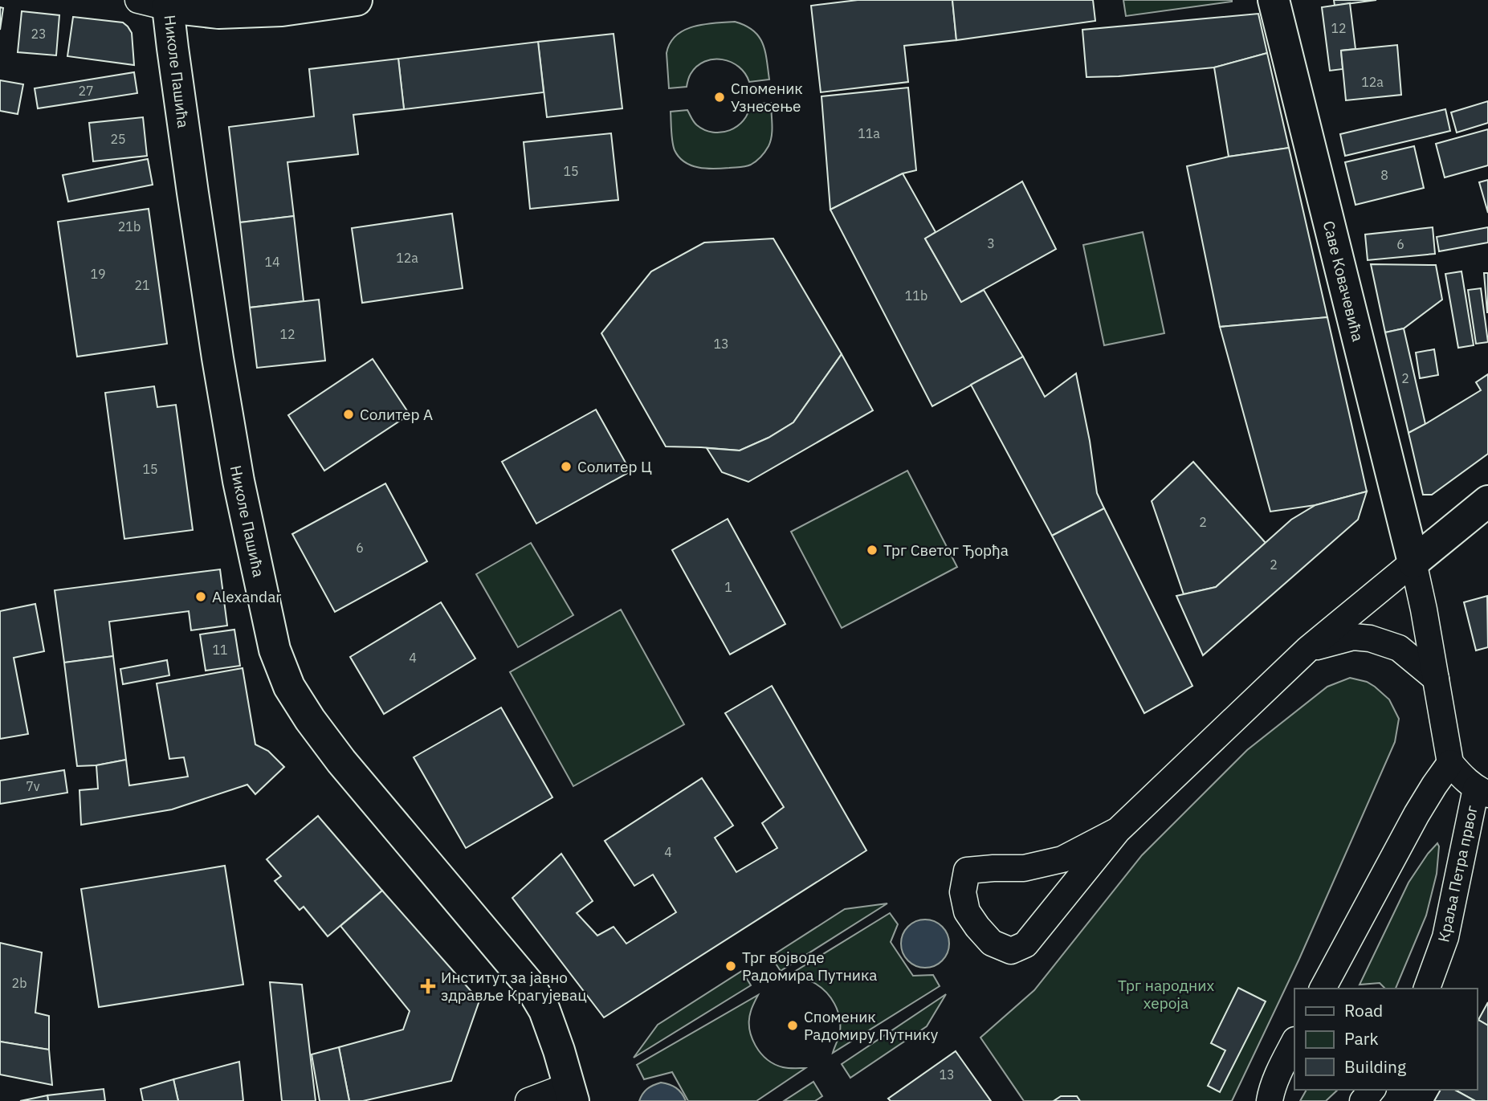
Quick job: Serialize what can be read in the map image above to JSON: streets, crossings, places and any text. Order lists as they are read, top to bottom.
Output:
{
  "streets": {
    "street": ["Николе Пашића", "Саве Ковачевића", "Краља Петра првог"]
  },
  "parks": ["Трг народних хероја"],
  "places": {
    "other": [
      "Споменик Узнесење",
      "Солитер А",
      "Солитер Ц",
      "Трг Светог Ђорђа",
      "Alexandar",
      "Трг војводе Радомира Путника",
      "Споменик Радомиру Путнику"
    ],
    "health": ["Институт за јавно здравље Крагујевац"]
  },
  "house_numbers": [
    "12",
    "23",
    "12a",
    "27",
    "11a",
    "25",
    "15",
    "8",
    "21b",
    "3",
    "6",
    "12a",
    "14",
    "19",
    "21",
    "11b",
    "12",
    "13",
    "2",
    "15",
    "2",
    "6",
    "2",
    "1",
    "11",
    "4",
    "7v",
    "4",
    "2b",
    "13"
  ],
  "legend": ["Road", "Park", "Building"]
}
